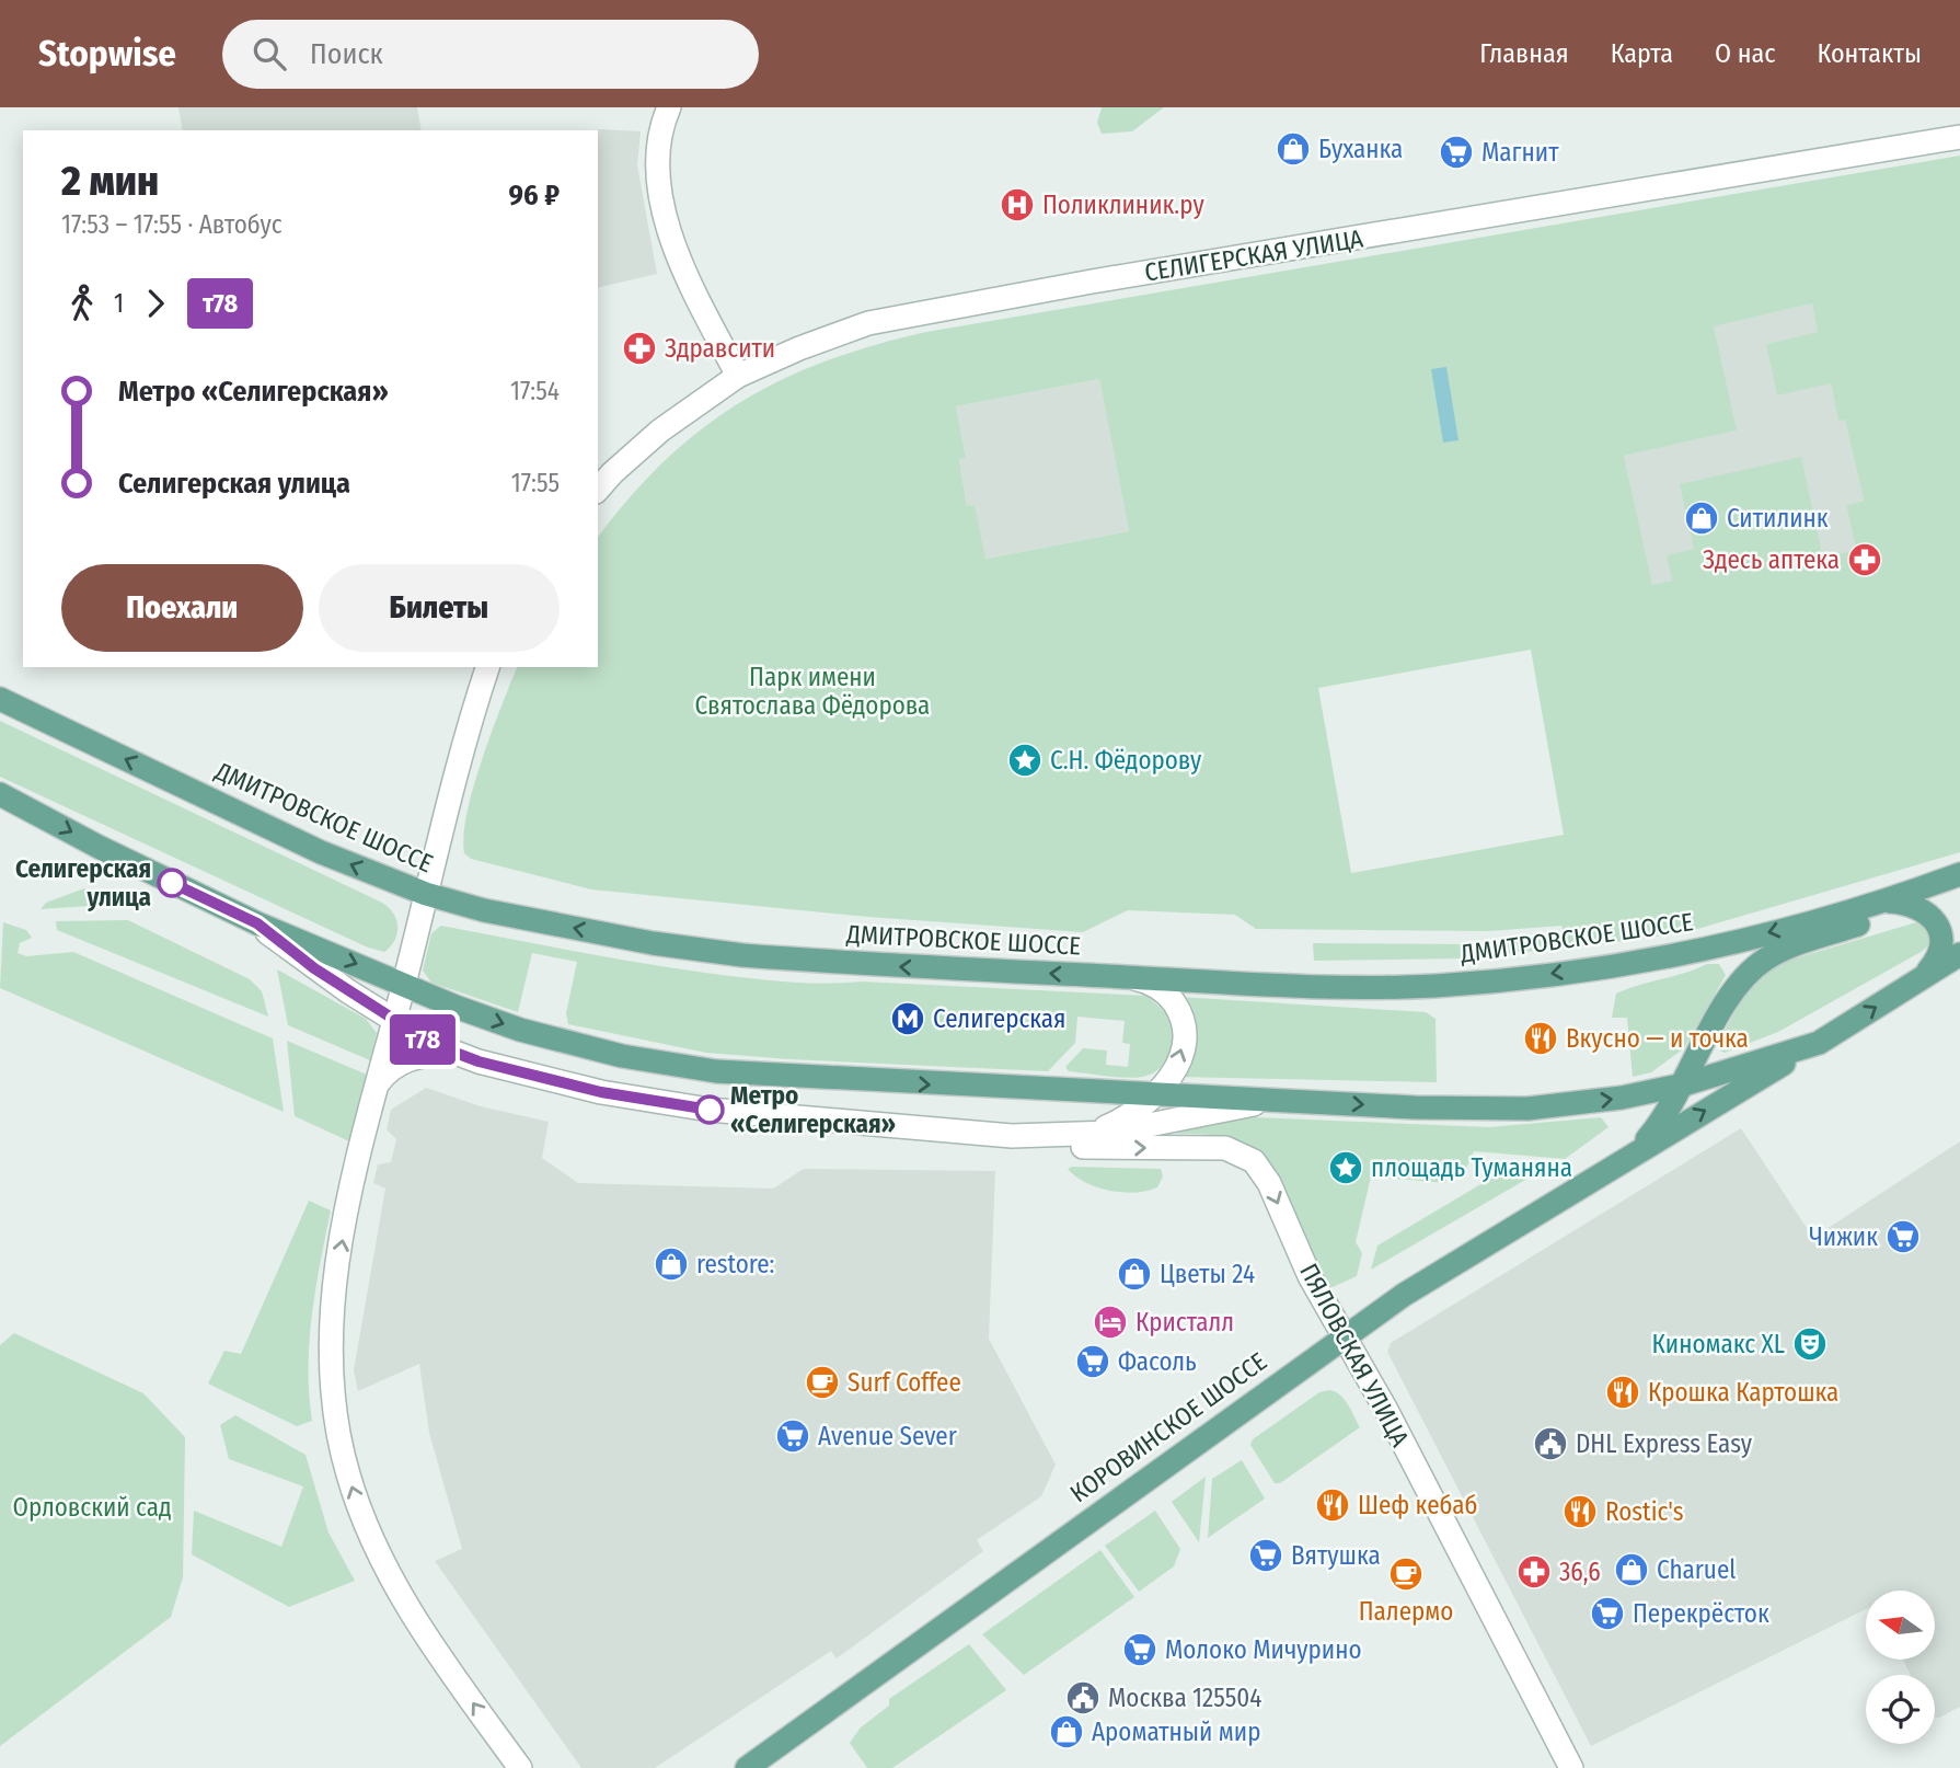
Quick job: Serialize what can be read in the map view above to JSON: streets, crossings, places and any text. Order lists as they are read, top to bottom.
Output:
{
  "streets": {
    "main road": ["ДМИТРОВСКОЕ ШОССЕ", "КОРОВИНСКОЕ ШОССЕ"],
    "street": ["СЕЛИГЕРСКАЯ УЛИЦА", "ПЯЛОВСКАЯ УЛИЦА"]
  },
  "crossings": [
    ["ПЯЛОВСКАЯ УЛИЦА", "КОРОВИНСКОЕ ШОССЕ"]
  ],
  "one_way": ["ПЯЛОВСКАЯ УЛИЦА"],
  "parks": ["Парк имени Святослава Фёдорова", "Орловский сад"],
  "places": {
    "shop": [
      "Буханка",
      "Ситилинк",
      "restore:",
      "Цветы 24",
      "Charuel",
      "Ароматный мир"
    ],
    "supermarket": [
      "Магнит",
      "Чижик",
      "Фасоль",
      "Avenue Sever",
      "Вятушка",
      "Перекрёсток",
      "Молоко Мичурино"
    ],
    "hospital": ["Поликлиник.ру"],
    "pharmacy": ["Здравсити", "Здесь аптека", "36,6"],
    "place": ["С.Н. Фёдорову", "площадь Туманяна"],
    "other": ["Селигерская улица", "Метро «Селигерская»"],
    "metro station": ["Селигерская"],
    "restaurant": [
      "Вкусно — и точка",
      "Крошка Картошка",
      "Шеф кебаб",
      "Rostic's"
    ],
    "hotel": ["Кристалл"],
    "theatre": ["Киномакс XL"],
    "cafe": ["Surf Coffee", "Палермо"],
    "public building": ["DHL Express Easy", "Москва 125504"]
  },
  "lines": ["bus line т78"],
  "north": "left",
  "page": {
    "header": "Stopwise",
    "search": "Поиск",
    "nav": [
      "Главная",
      "Карта",
      "О нас",
      "Контакты"
    ],
    "on_map": "т78",
    "heading": ["2 мин", "17:53 – 17:55 · Автобус", "96 ₽"],
    "legs": ["1", "т78"],
    "list": [
      {
        "name": "Метро «Селигерская»",
        "value": "17:54"
      },
      {
        "name": "Селигерская улица",
        "value": "17:55"
      }
    ],
    "buttons": ["Поехали", "Билеты"]
  }
}
